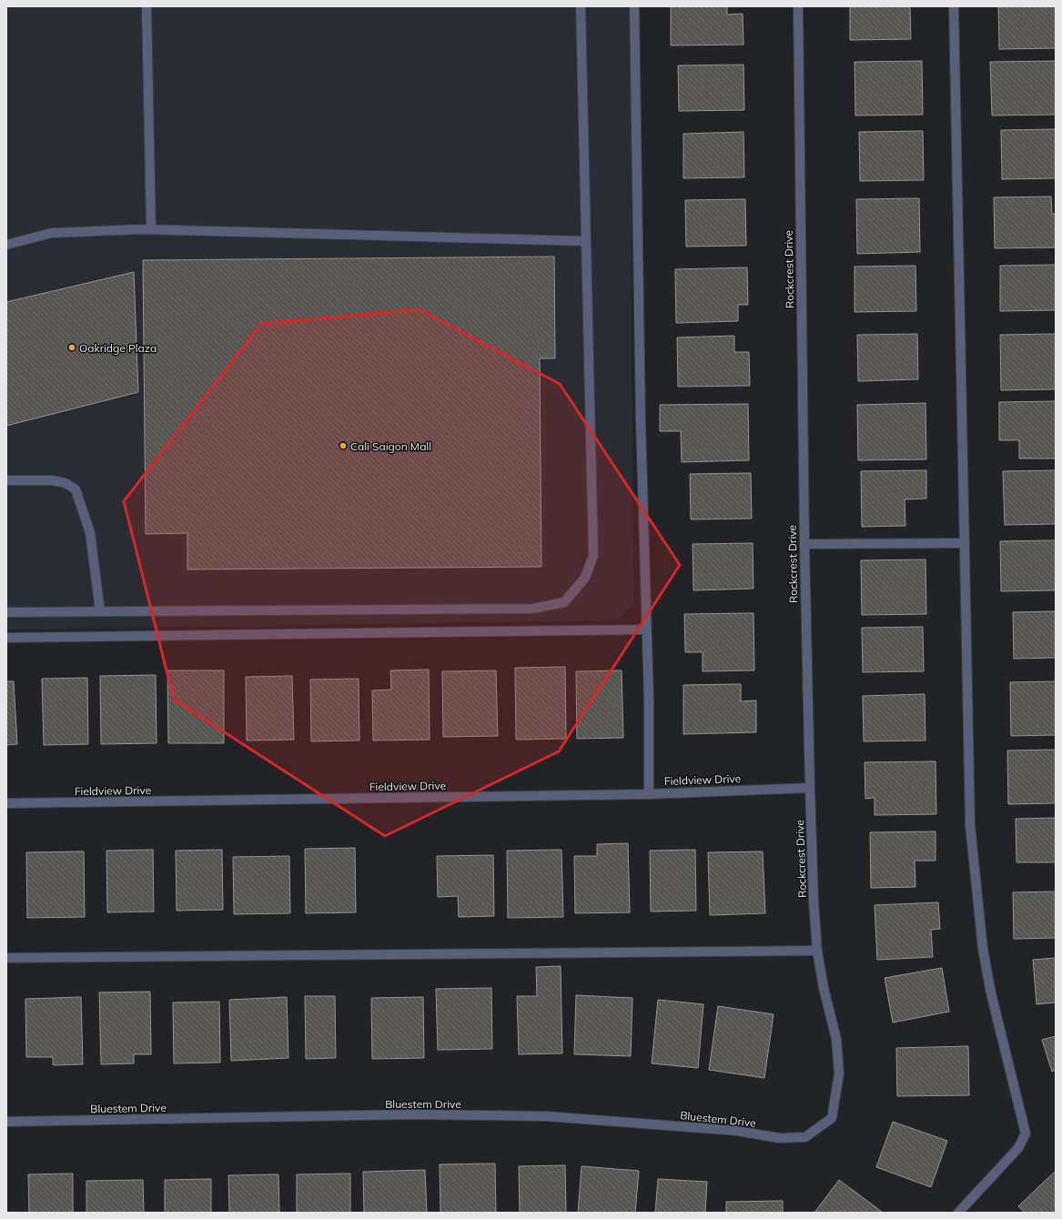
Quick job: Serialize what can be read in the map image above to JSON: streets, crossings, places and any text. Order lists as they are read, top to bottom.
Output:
{
  "streets": {
    "street": ["Rockcrest Drive", "Fieldview Drive", "Bluestem Drive"]
  },
  "crossings": [
    ["Rockcrest Drive", "Fieldview Drive"],
    ["Rockcrest Drive", "Bluestem Drive"]
  ],
  "places": ["Oakridge Plaza", "Cali Saigon Mall"]
}
